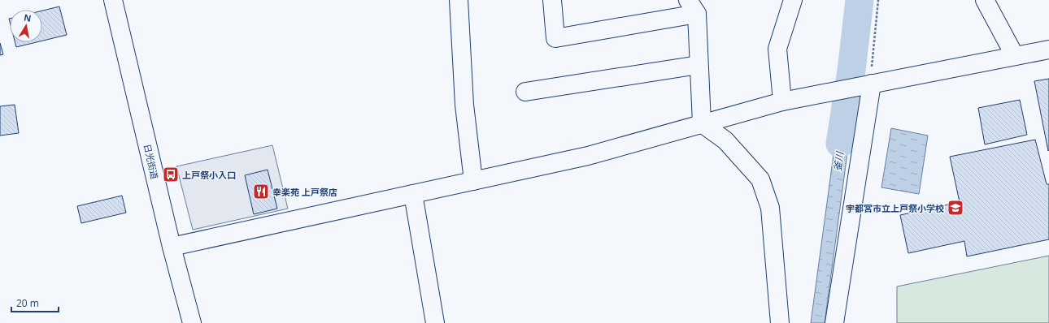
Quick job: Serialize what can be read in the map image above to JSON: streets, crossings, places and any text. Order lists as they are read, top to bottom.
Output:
{
  "streets": {
    "main road": ["日光街道"]
  },
  "water": ["釜川"],
  "places": {
    "bus stop": ["上戸祭小入口"],
    "restaurant": ["幸楽苑 上戸祭店"],
    "school or university": ["宇都宮市立上戸祭小学校"]
  },
  "scale_bar": "20 m",
  "north": "top"
}
